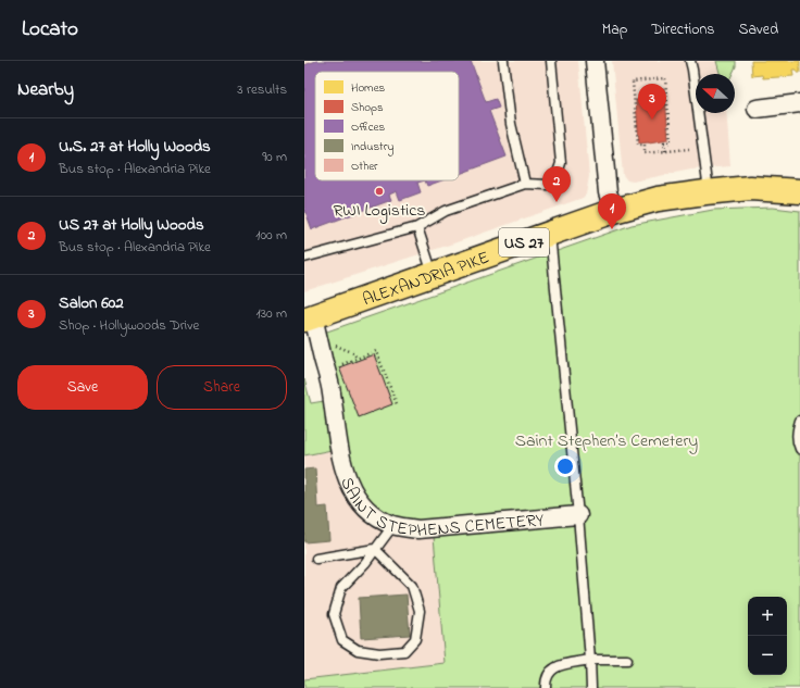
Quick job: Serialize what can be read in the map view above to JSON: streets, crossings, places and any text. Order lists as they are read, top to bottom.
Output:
{
  "streets": {
    "main road": ["US 27", "ALEXANDRIA PIKE"],
    "street": ["SAINT STEPHENS CEMETERY"]
  },
  "crossings": [
    ["ALEXANDRIA PIKE", "SAINT STEPHENS CEMETERY"]
  ],
  "parks": ["Saint Stephen’s Cemetery"],
  "places": ["RWI Logistics"],
  "legend": [
    "Homes",
    "Shops",
    "Offices",
    "Industry",
    "Other"
  ],
  "north": "left",
  "page": {
    "header": "Locato",
    "nav": ["Map", "Directions", "Saved"],
    "heading": ["Nearby", "3 results"],
    "pins": ["3", "2", "1"],
    "list": [
      {
        "mark": "1",
        "name": "U.S. 27 at Holly Woods",
        "note": "Bus stop · Alexandria Pike",
        "value": "90 m"
      },
      {
        "mark": "2",
        "name": "US 27 at Holly Woods",
        "note": "Bus stop · Alexandria Pike",
        "value": "100 m"
      },
      {
        "mark": "3",
        "name": "Salon 602",
        "note": "Shop · Hollywoods Drive",
        "value": "130 m"
      }
    ],
    "buttons": ["Save", "Share"],
    "map_buttons": ["+", "−"]
  }
}
